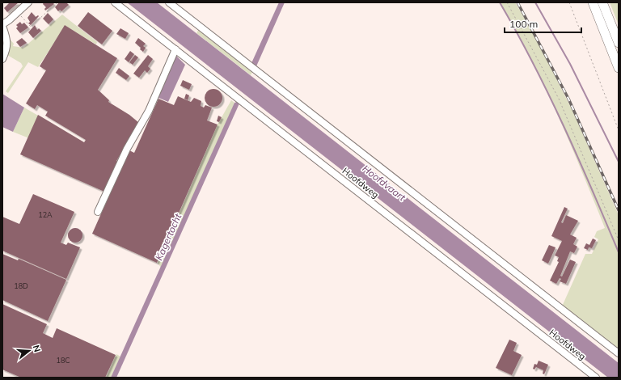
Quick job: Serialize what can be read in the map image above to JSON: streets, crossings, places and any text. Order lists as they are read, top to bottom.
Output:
{
  "streets": {
    "street": ["Hoofdweg"]
  },
  "water": ["Hoofdvaart", "Kagertocht"],
  "house_numbers": ["12A", "18D", "18C"],
  "scale_bar": "100 m",
  "north": "right"
}
